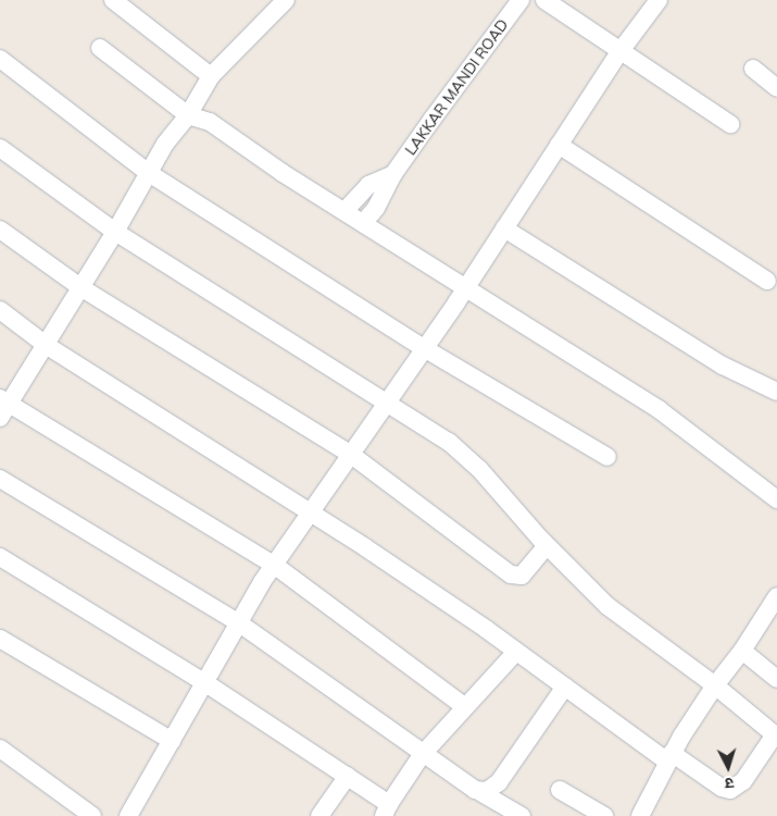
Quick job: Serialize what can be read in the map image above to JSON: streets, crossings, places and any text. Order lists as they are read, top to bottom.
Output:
{
  "streets": {
    "street": ["LAKKAR MANDI ROAD"]
  },
  "north": "bottom"
}
